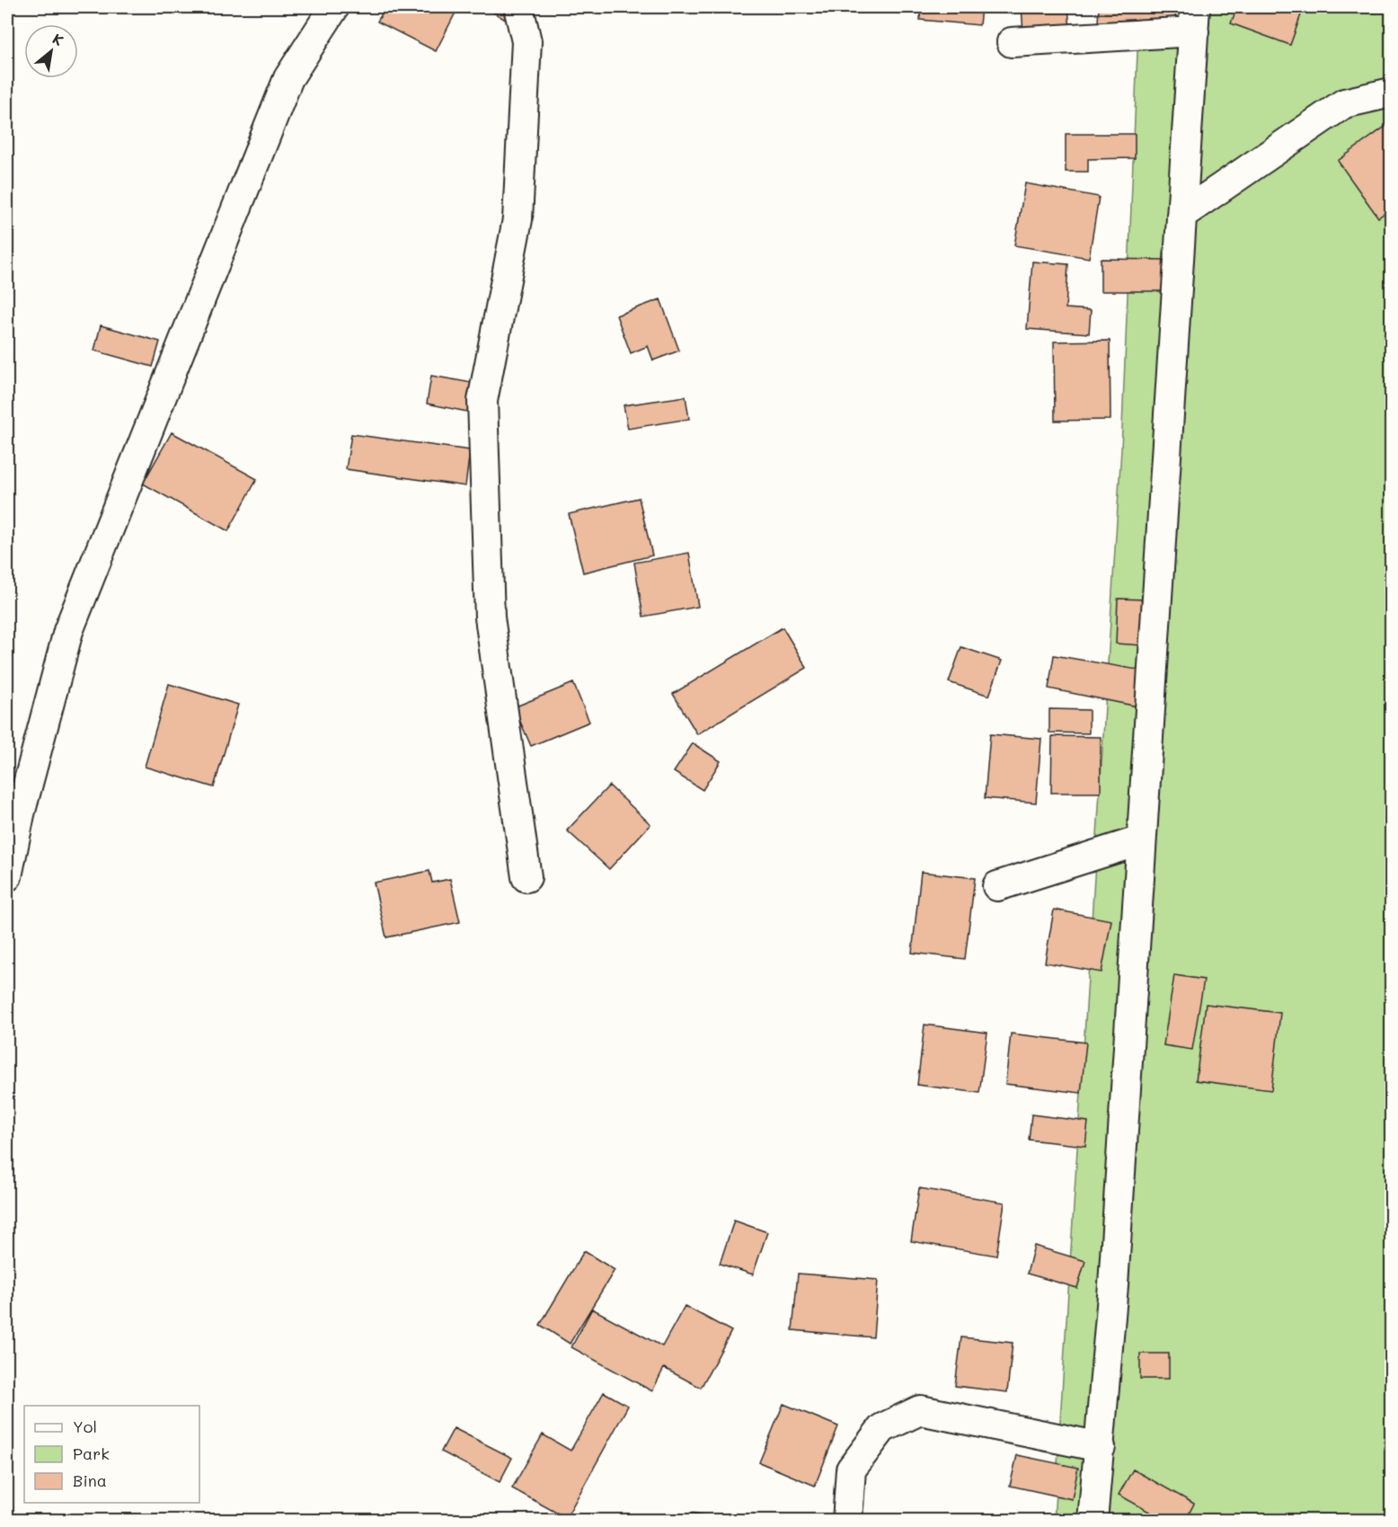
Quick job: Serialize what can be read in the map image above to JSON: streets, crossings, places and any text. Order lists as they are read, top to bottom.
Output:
{
  "legend": ["Yol", "Park", "Bina"],
  "north": "top right"
}
